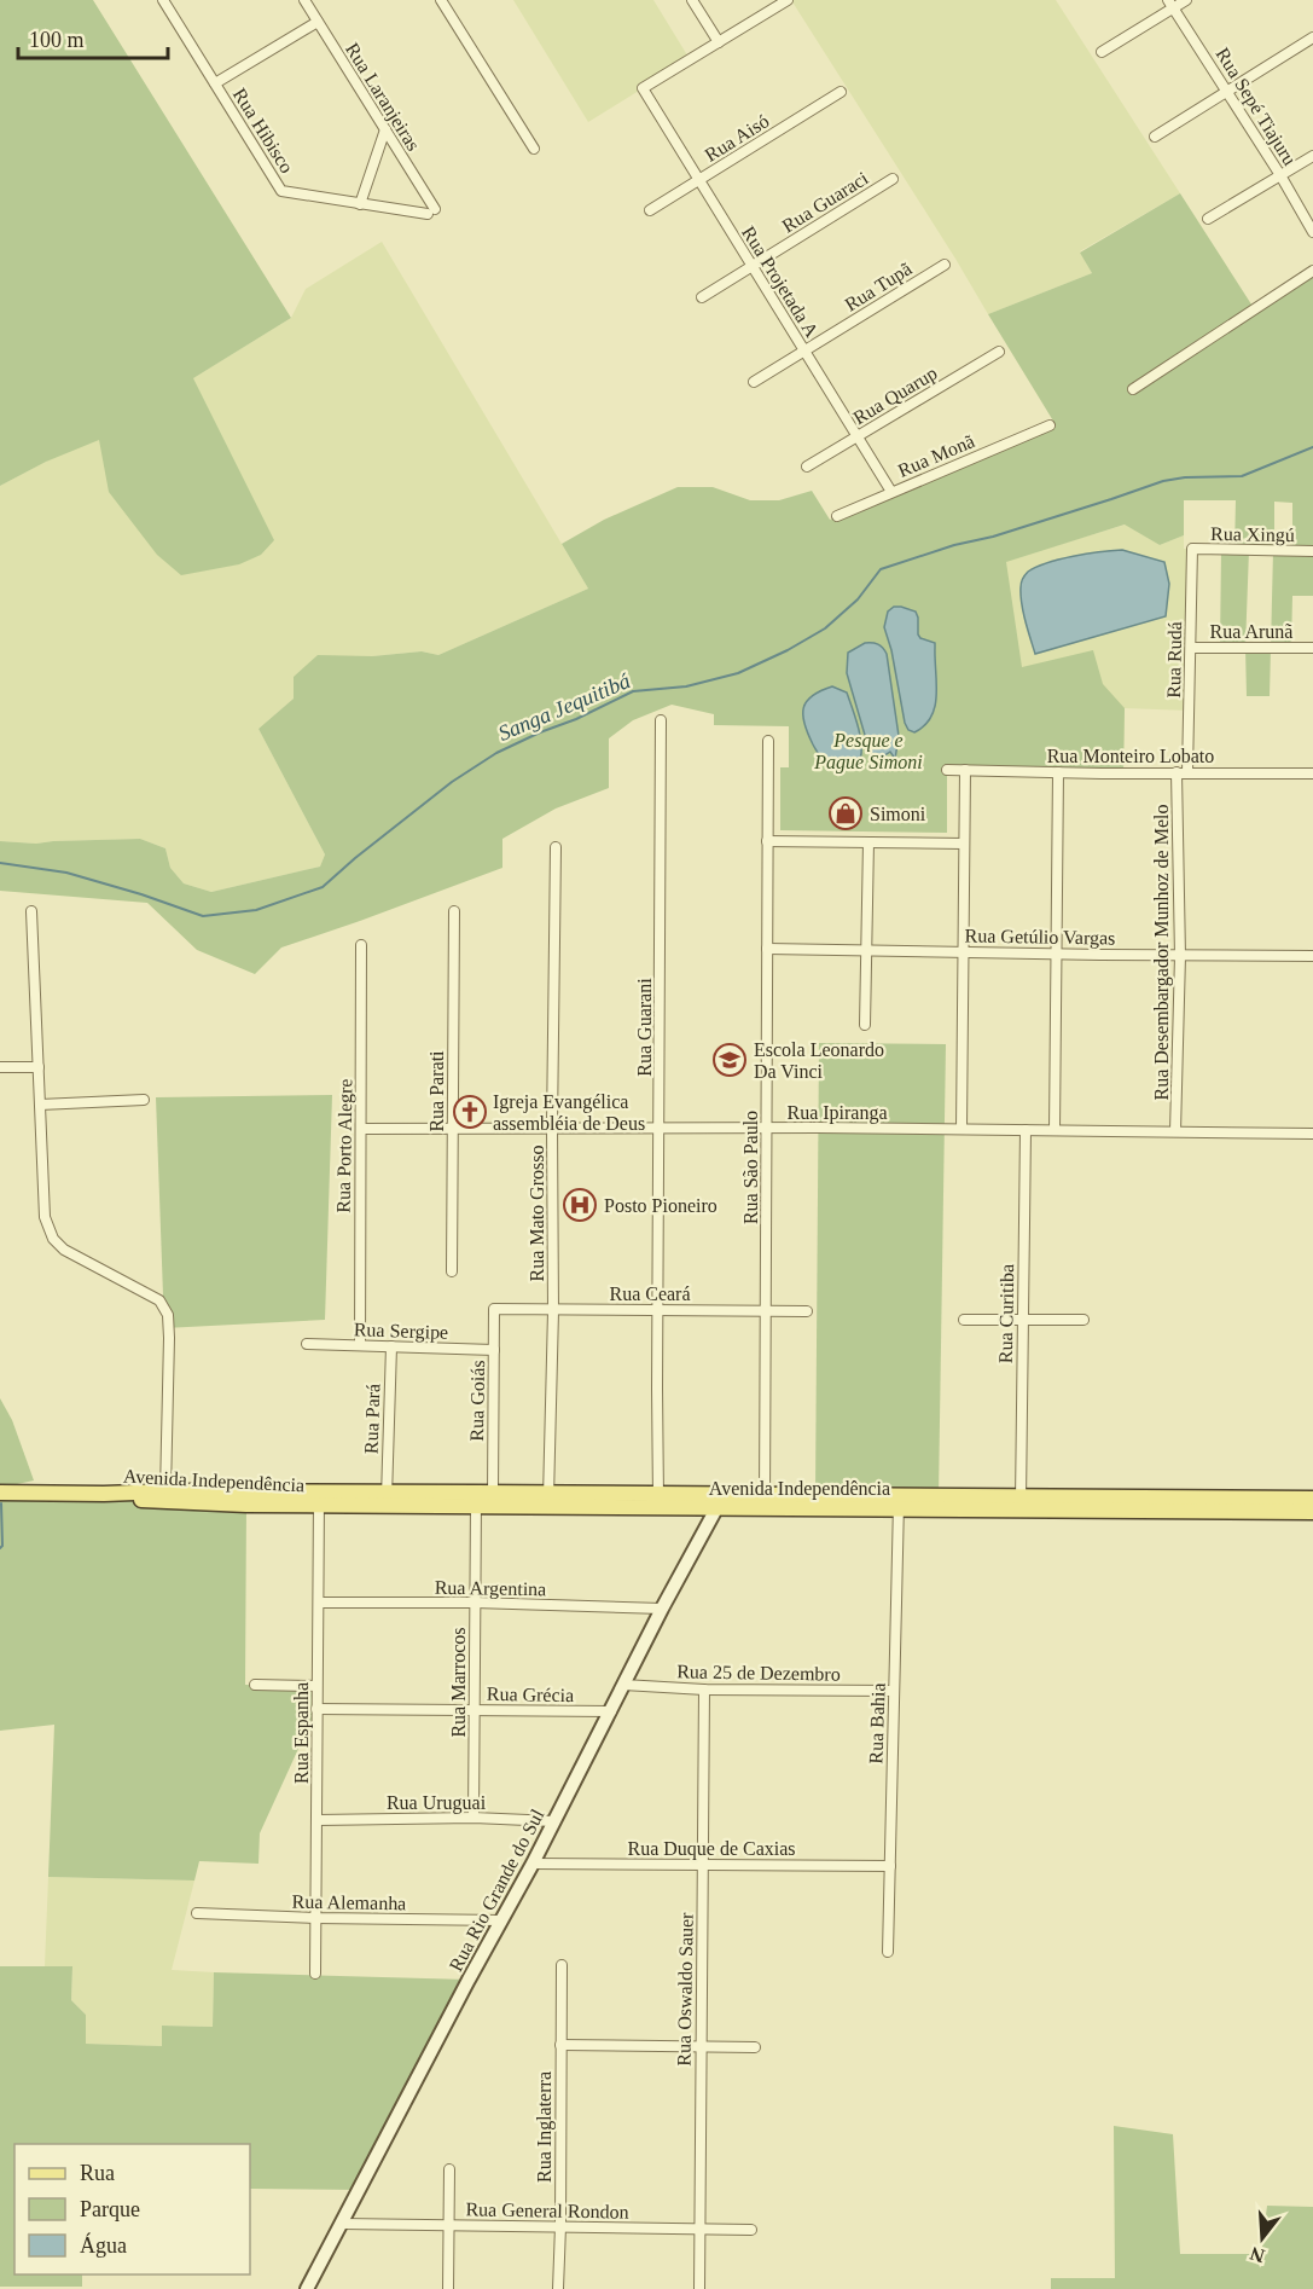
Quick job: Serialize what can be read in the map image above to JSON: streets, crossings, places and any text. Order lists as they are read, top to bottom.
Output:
{
  "streets": {
    "main road": ["Avenida Independência"],
    "street": [
      "Rua Laranjeiras",
      "Rua Sepé Tiajuru",
      "Rua Hibisco",
      "Rua Aisó",
      "Rua Guaraci",
      "Rua Projetada A",
      "Rua Tupã",
      "Rua Quarup",
      "Rua Monã",
      "Rua Xingú",
      "Rua Arunã",
      "Rua Rudá",
      "Rua Monteiro Lobato",
      "Rua Getúlio Vargas",
      "Rua Desembargador Munhoz de Melo",
      "Rua Guarani",
      "Rua Parati",
      "Rua Ipiranga",
      "Rua Porto Alegre",
      "Rua São Paulo",
      "Rua Mato Grosso",
      "Rua Ceará",
      "Rua Curitiba",
      "Rua Sergipe",
      "Rua Goiás",
      "Rua Pará",
      "Rua Argentina",
      "Rua 25 de Dezembro",
      "Rua Marrocos",
      "Rua Grécia",
      "Rua Bahia",
      "Rua Espanha",
      "Rua Uruguai",
      "Rua Duque de Caxias",
      "Rua Rio Grande do Sul",
      "Rua Alemanha",
      "Rua Oswaldo Sauer",
      "Rua Inglaterra",
      "Rua General Rondon"
    ]
  },
  "crossings": [
    ["Rua Laranjeiras", "Rua Hibisco"],
    ["Rua Aisó", "Rua Projetada A"],
    ["Rua Guaraci", "Rua Projetada A"],
    ["Rua Projetada A", "Rua Tupã"],
    ["Rua Projetada A", "Rua Quarup"],
    ["Rua Projetada A", "Rua Monã"],
    ["Rua Xingú", "Rua Rudá"],
    ["Rua Arunã", "Rua Rudá"],
    ["Rua Rudá", "Rua Monteiro Lobato"],
    ["Rua Rudá", "Rua Desembargador Munhoz de Melo"],
    ["Rua Monteiro Lobato", "Rua Desembargador Munhoz de Melo"],
    ["Rua Getúlio Vargas", "Rua Desembargador Munhoz de Melo"],
    ["Rua Getúlio Vargas", "Rua São Paulo"],
    ["Rua Desembargador Munhoz de Melo", "Rua Ipiranga"],
    ["Rua Guarani", "Rua Ipiranga"],
    ["Rua Guarani", "Rua Ceará"],
    ["Rua Guarani", "Avenida Independência"],
    ["Rua Parati", "Rua Ipiranga"],
    ["Rua Ipiranga", "Rua Porto Alegre"],
    ["Rua Ipiranga", "Rua São Paulo"],
    ["Rua Ipiranga", "Rua Mato Grosso"],
    ["Rua Ipiranga", "Rua Curitiba"],
    ["Rua Porto Alegre", "Rua Sergipe"],
    ["Rua São Paulo", "Rua Ceará"],
    ["Rua São Paulo", "Avenida Independência"],
    ["Rua Mato Grosso", "Rua Ceará"],
    ["Rua Mato Grosso", "Avenida Independência"],
    ["Rua Ceará", "Rua Goiás"],
    ["Rua Curitiba", "Avenida Independência"],
    ["Rua Sergipe", "Rua Goiás"],
    ["Rua Sergipe", "Rua Pará"],
    ["Rua Goiás", "Avenida Independência"],
    ["Rua Pará", "Avenida Independência"],
    ["Avenida Independência", "Rua Marrocos"],
    ["Avenida Independência", "Rua Bahia"],
    ["Avenida Independência", "Rua Espanha"],
    ["Avenida Independência", "Rua Rio Grande do Sul"],
    ["Rua Argentina", "Rua Marrocos"],
    ["Rua Argentina", "Rua Espanha"],
    ["Rua Argentina", "Rua Rio Grande do Sul"],
    ["Rua 25 de Dezembro", "Rua Bahia"],
    ["Rua 25 de Dezembro", "Rua Rio Grande do Sul"],
    ["Rua 25 de Dezembro", "Rua Oswaldo Sauer"],
    ["Rua Marrocos", "Rua Grécia"],
    ["Rua Marrocos", "Rua Uruguai"],
    ["Rua Grécia", "Rua Espanha"],
    ["Rua Grécia", "Rua Rio Grande do Sul"],
    ["Rua Bahia", "Rua Duque de Caxias"],
    ["Rua Espanha", "Rua Uruguai"],
    ["Rua Espanha", "Rua Alemanha"],
    ["Rua Uruguai", "Rua Rio Grande do Sul"],
    ["Rua Duque de Caxias", "Rua Rio Grande do Sul"],
    ["Rua Duque de Caxias", "Rua Oswaldo Sauer"],
    ["Rua Rio Grande do Sul", "Rua Alemanha"],
    ["Rua Rio Grande do Sul", "Rua General Rondon"],
    ["Rua Oswaldo Sauer", "Rua General Rondon"],
    ["Rua Inglaterra", "Rua General Rondon"]
  ],
  "water": ["Sanga Jequitibá"],
  "parks": ["Pesque e Pague Simoni"],
  "places": {
    "shop": ["Simoni"],
    "school or university": ["Escola Leonardo Da Vinci"],
    "church": ["Igreja Evangélica assembléia de Deus"],
    "hospital": ["Posto Pioneiro"]
  },
  "legend": ["Rua", "Parque", "Água"],
  "scale_bar": "100 m",
  "north": "bottom"
}
